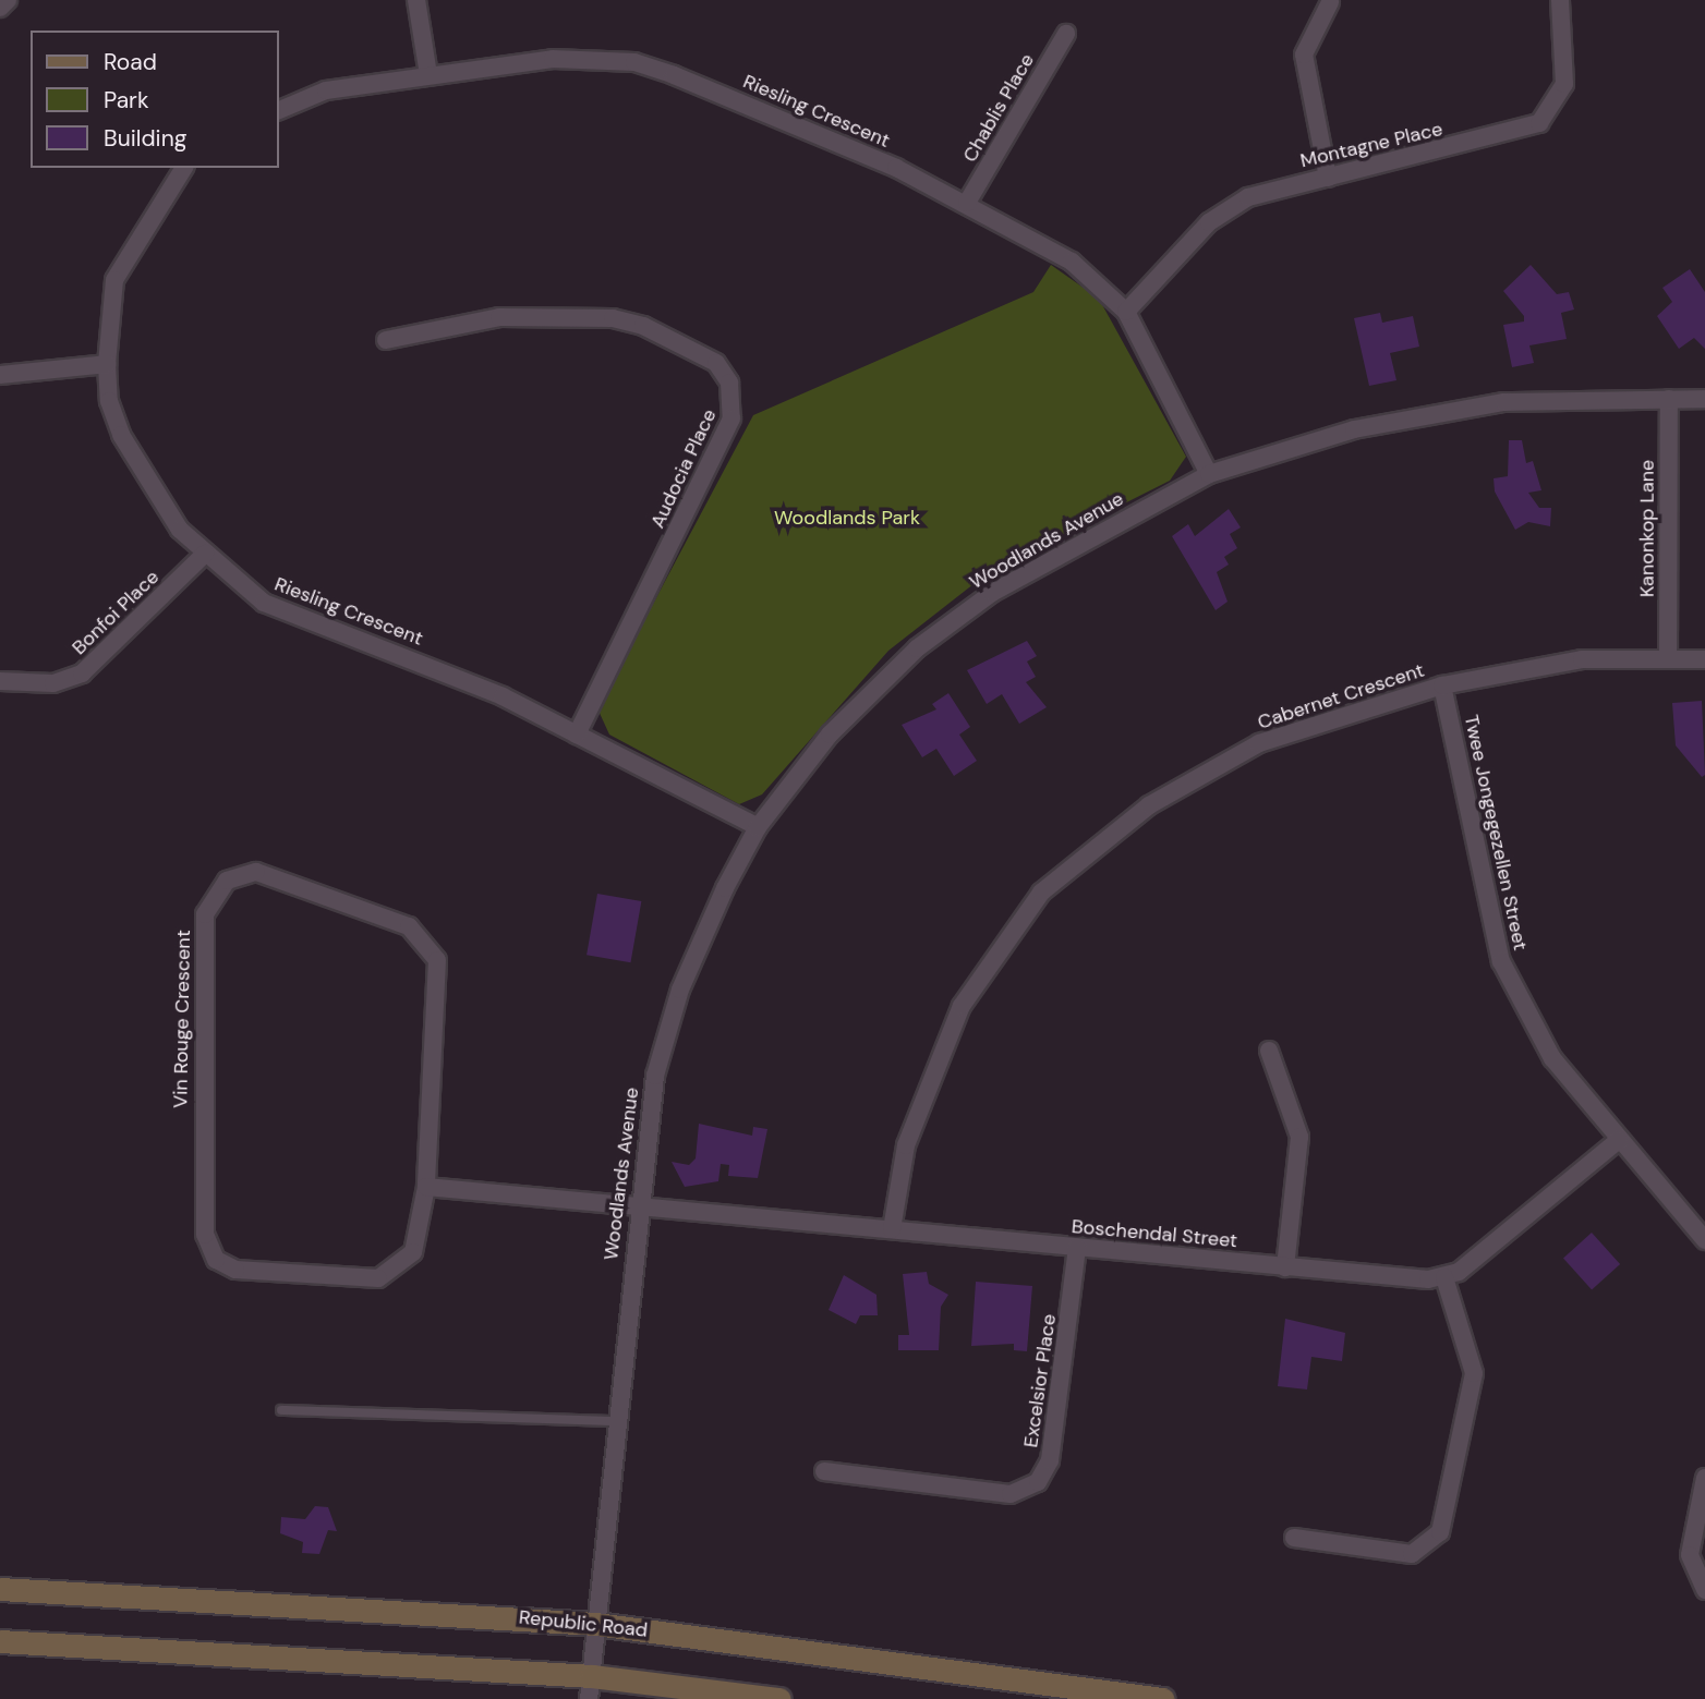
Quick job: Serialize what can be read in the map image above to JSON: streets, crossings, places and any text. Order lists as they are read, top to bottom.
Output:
{
  "streets": {
    "main road": ["Republic Road"],
    "street": [
      "Chablis Place",
      "Riesling Crescent",
      "Montagne Place",
      "Audocia Place",
      "Kanonkop Lane",
      "Woodlands Avenue",
      "Bonfoi Place",
      "Cabernet Crescent",
      "Twee Jongegezellen Street",
      "Vin Rouge Crescent",
      "Boschendal Street",
      "Excelsior Place"
    ]
  },
  "crossings": [
    ["Chablis Place", "Riesling Crescent"],
    ["Riesling Crescent", "Montagne Place"],
    ["Riesling Crescent", "Audocia Place"],
    ["Riesling Crescent", "Woodlands Avenue"],
    ["Riesling Crescent", "Bonfoi Place"],
    ["Kanonkop Lane", "Woodlands Avenue"],
    ["Kanonkop Lane", "Cabernet Crescent"],
    ["Woodlands Avenue", "Boschendal Street"],
    ["Woodlands Avenue", "Republic Road"],
    ["Cabernet Crescent", "Twee Jongegezellen Street"],
    ["Cabernet Crescent", "Boschendal Street"],
    ["Boschendal Street", "Excelsior Place"]
  ],
  "parks": ["Woodlands Park"],
  "legend": ["Road", "Park", "Building"]
}
